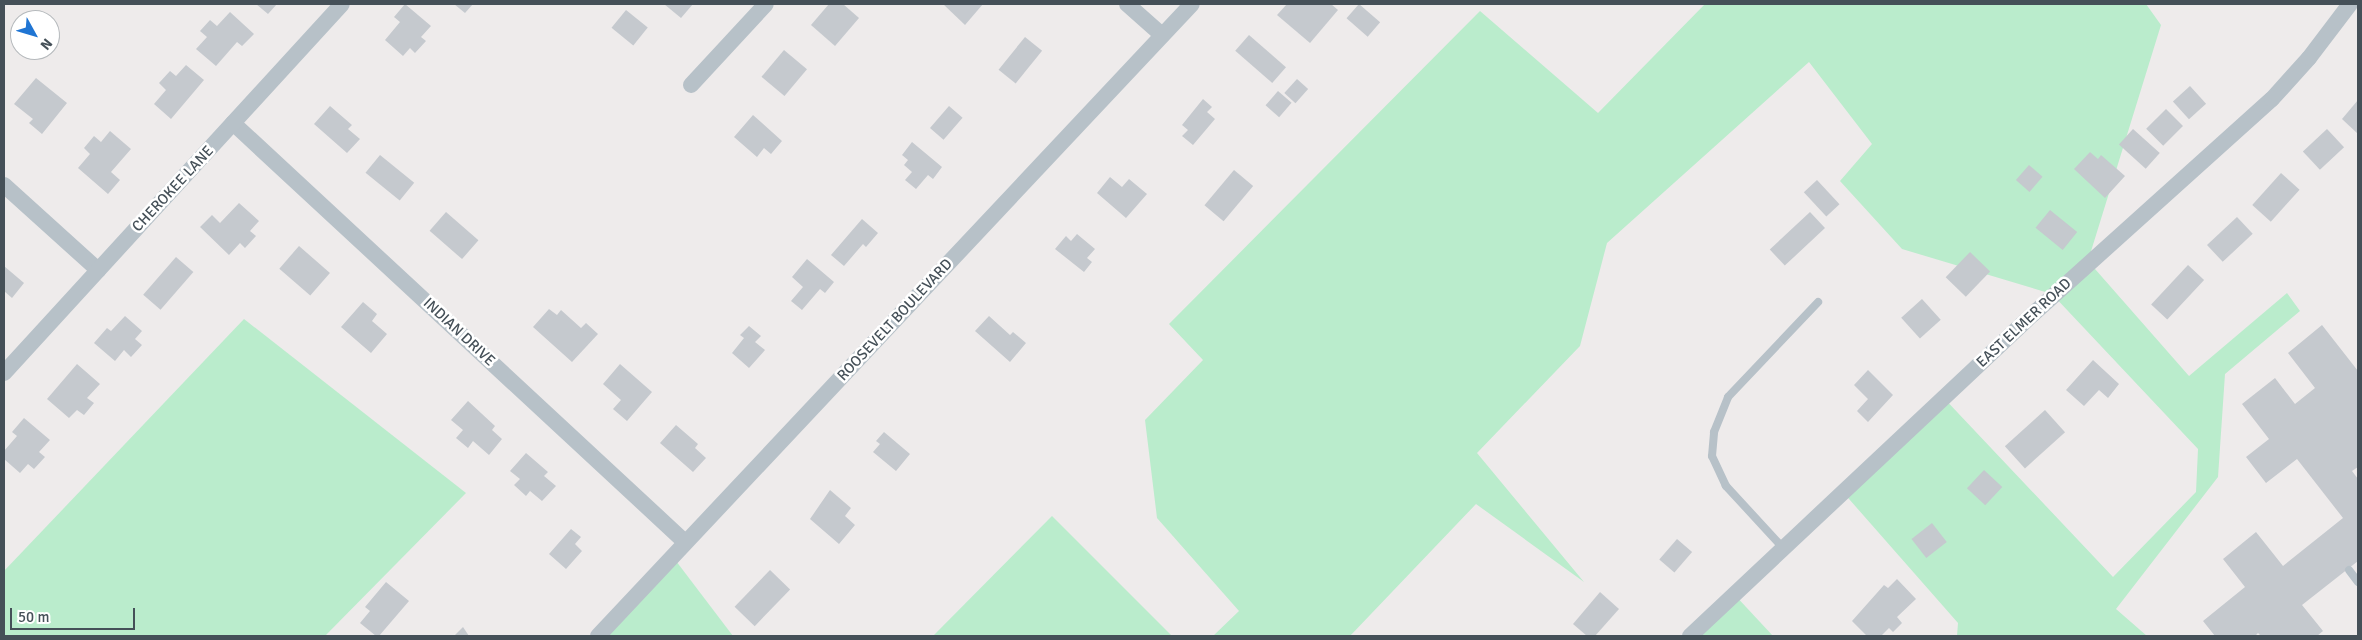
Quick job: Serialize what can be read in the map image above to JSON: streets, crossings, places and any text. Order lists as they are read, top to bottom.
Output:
{
  "streets": {
    "street": [
      "CHEROKEE LANE",
      "ROOSEVELT BOULEVARD",
      "EAST ELMER ROAD",
      "INDIAN DRIVE"
    ]
  },
  "crossings": [
    ["CHEROKEE LANE", "INDIAN DRIVE"],
    ["ROOSEVELT BOULEVARD", "INDIAN DRIVE"]
  ],
  "scale_bar": "50 m",
  "north": "bottom right"
}
